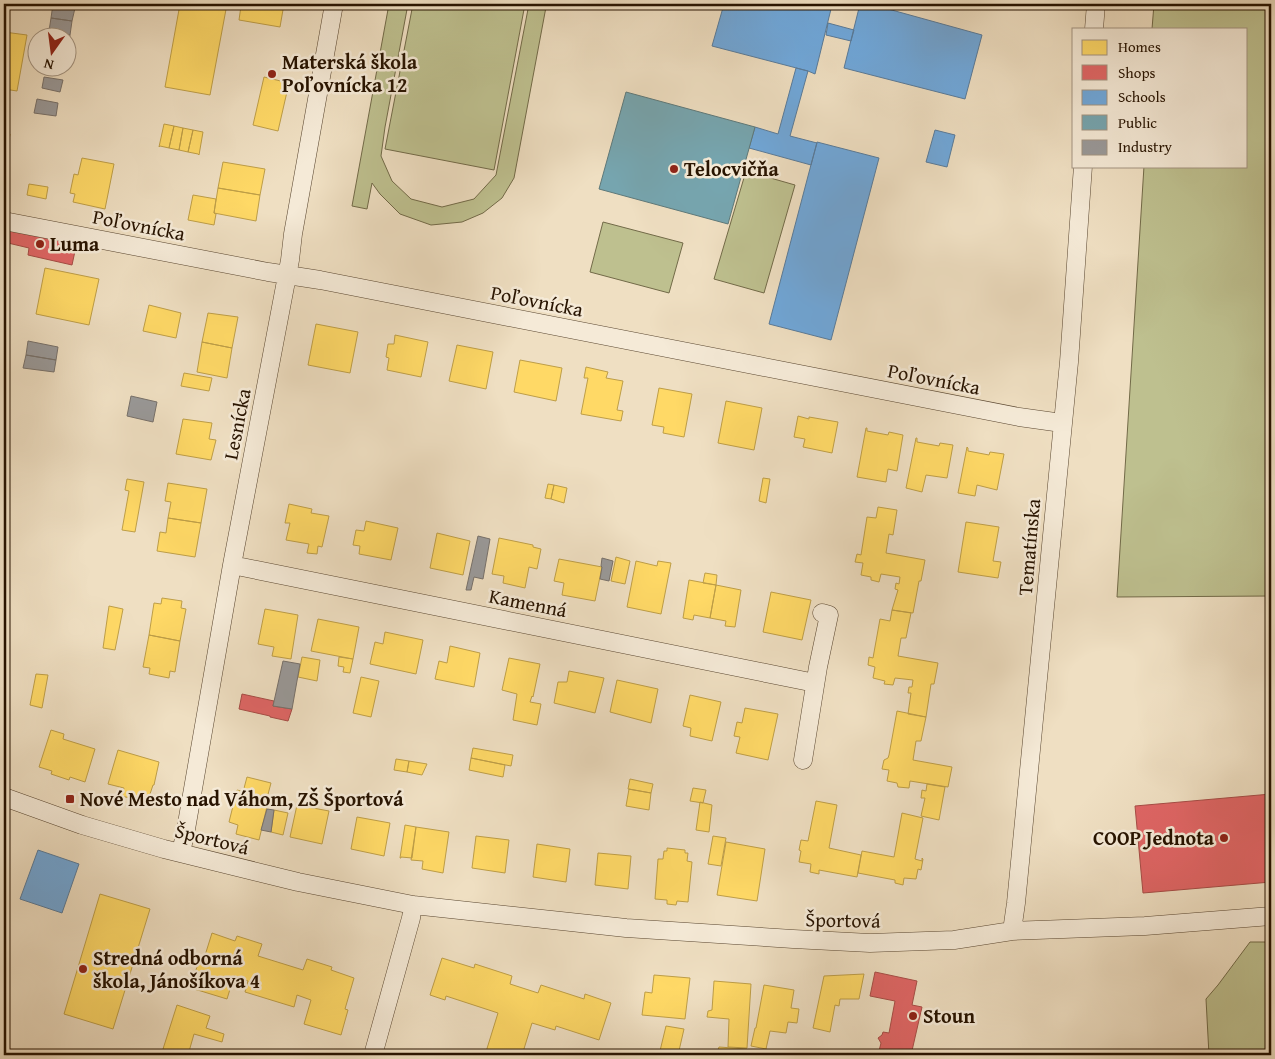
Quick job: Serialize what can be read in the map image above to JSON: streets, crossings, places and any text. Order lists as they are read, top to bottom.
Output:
{
  "streets": {
    "street": [
      "Poľovnícka",
      "Lesnícka",
      "Tematínska",
      "Kamenná",
      "Športová"
    ]
  },
  "crossings": [
    ["Poľovnícka", "Lesnícka"],
    ["Poľovnícka", "Tematínska"],
    ["Lesnícka", "Kamenná"],
    ["Lesnícka", "Športová"],
    ["Tematínska", "Športová"]
  ],
  "places": {
    "other": [
      "Materská škola Poľovnícka 12",
      "Telocvičňa",
      "Luma",
      "COOP Jednota",
      "Stredná odborná škola, Jánošíkova 4",
      "Stoun"
    ],
    "transit": ["Nové Mesto nad Váhom, ZŠ Športová"]
  },
  "legend": [
    "Homes",
    "Shops",
    "Schools",
    "Public",
    "Industry"
  ],
  "north": "bottom"
}
